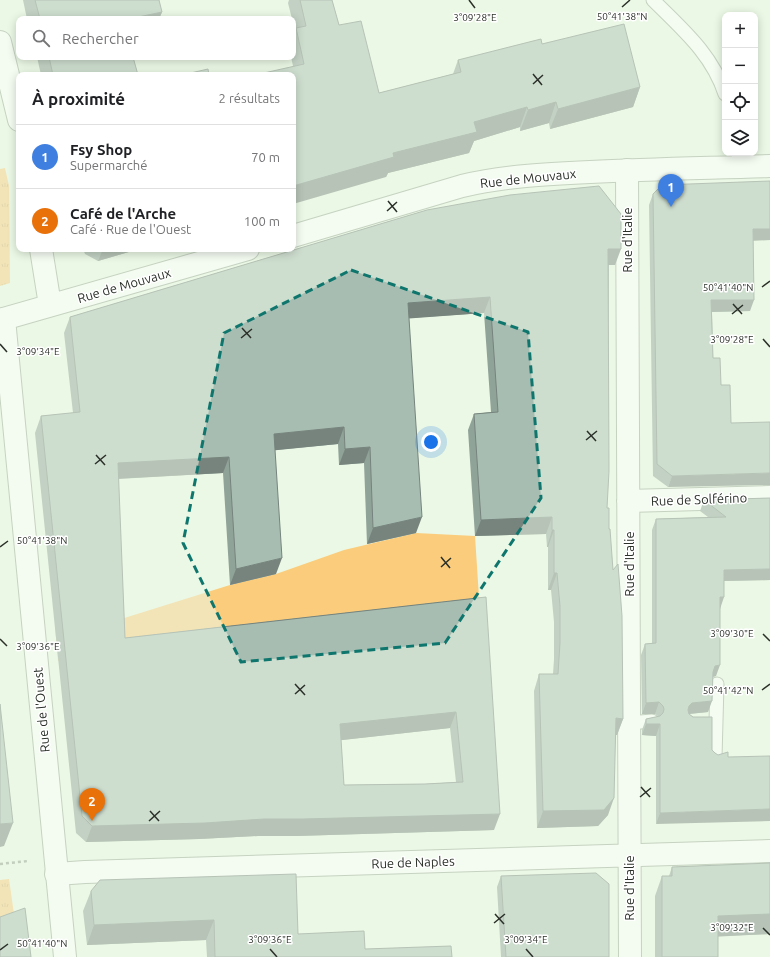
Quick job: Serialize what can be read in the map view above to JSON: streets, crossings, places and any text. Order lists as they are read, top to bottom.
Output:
{
  "streets": {
    "street": [
      "Rue de Mouvaux",
      "Rue d'Italie",
      "Rue de Solférino",
      "Rue de l'Ouest",
      "Rue de Naples"
    ]
  },
  "crossings": [
    ["Rue de Mouvaux", "Rue d'Italie"],
    ["Rue de Mouvaux", "Rue de l'Ouest"],
    ["Rue d'Italie", "Rue de Solférino"],
    ["Rue d'Italie", "Rue de Naples"],
    ["Rue de l'Ouest", "Rue de Naples"]
  ],
  "page": {
    "map_buttons": ["+", "−"],
    "search": "Rechercher",
    "heading": ["À proximité", "2 résultats"],
    "list": [
      {
        "mark": "1",
        "name": "Fsy Shop",
        "note": "Supermarché",
        "value": "70 m"
      },
      {
        "mark": "2",
        "name": "Café de l'Arche",
        "note": "Café · Rue de l'Ouest",
        "value": "100 m"
      }
    ],
    "pins": ["1", "2"]
  },
  "coordinates": [
    "50°41'38\"N",
    "3°09'28\"E",
    "50°41'40\"N",
    "3°09'34\"E",
    "3°09'30\"E",
    "3°09'36\"E",
    "50°41'42\"N",
    "3°09'32\"E"
  ]
}
